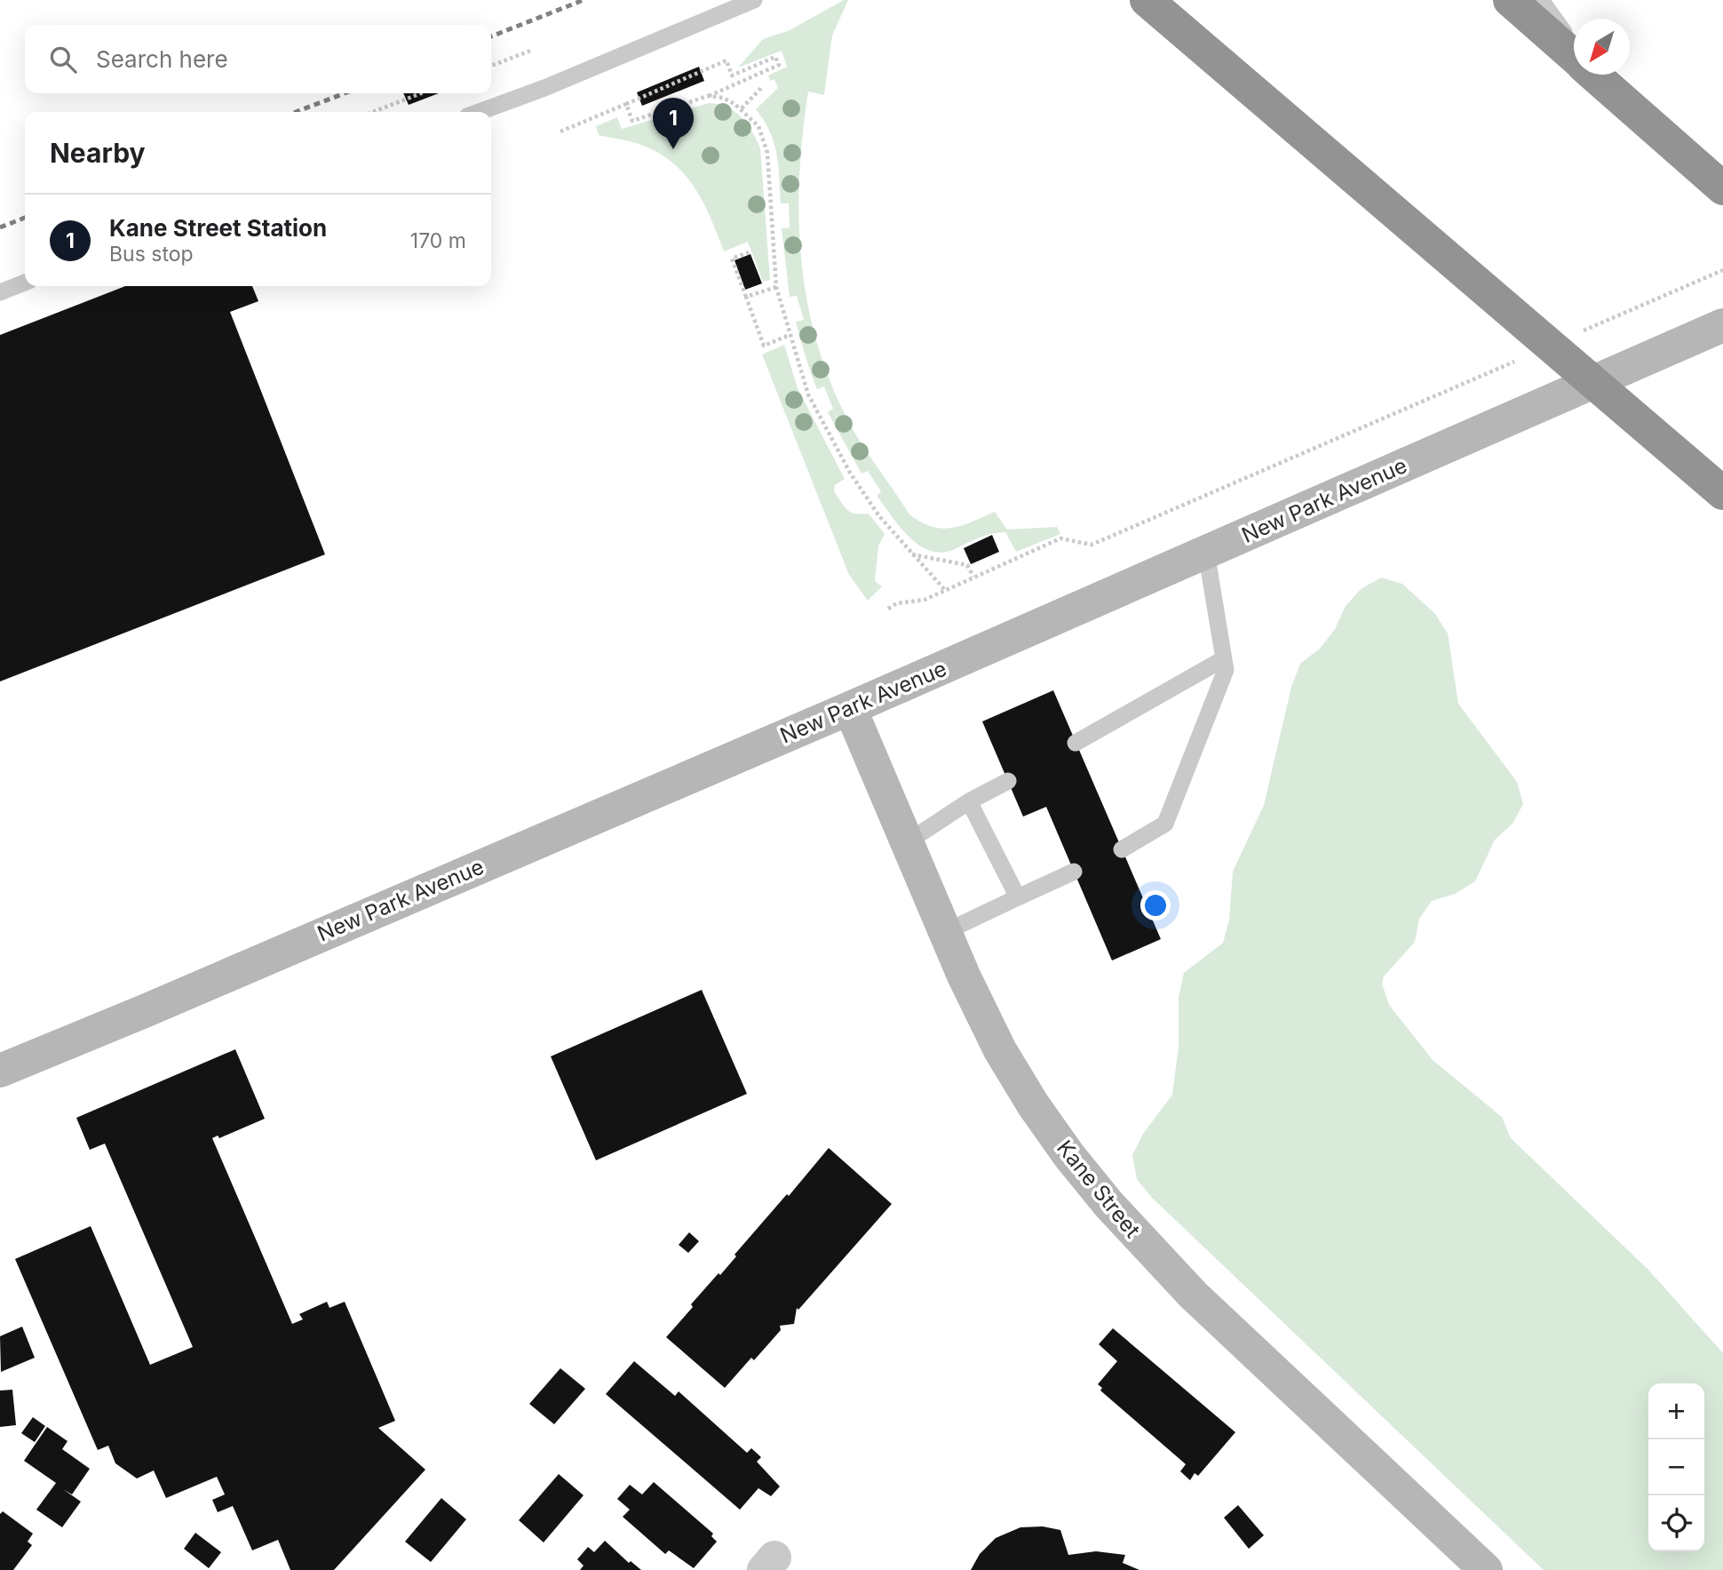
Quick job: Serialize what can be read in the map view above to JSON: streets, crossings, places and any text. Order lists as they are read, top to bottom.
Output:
{
  "streets": {
    "main road": ["New Park Avenue", "Kane Street"]
  },
  "crossings": [
    ["New Park Avenue", "Kane Street"]
  ],
  "north": "bottom left",
  "page": {
    "search": "Search here",
    "pins": "1",
    "heading": "Nearby",
    "list": [
      {
        "mark": "1",
        "name": "Kane Street Station",
        "note": "Bus stop",
        "value": "170 m"
      }
    ],
    "map_buttons": ["+", "−"]
  }
}
